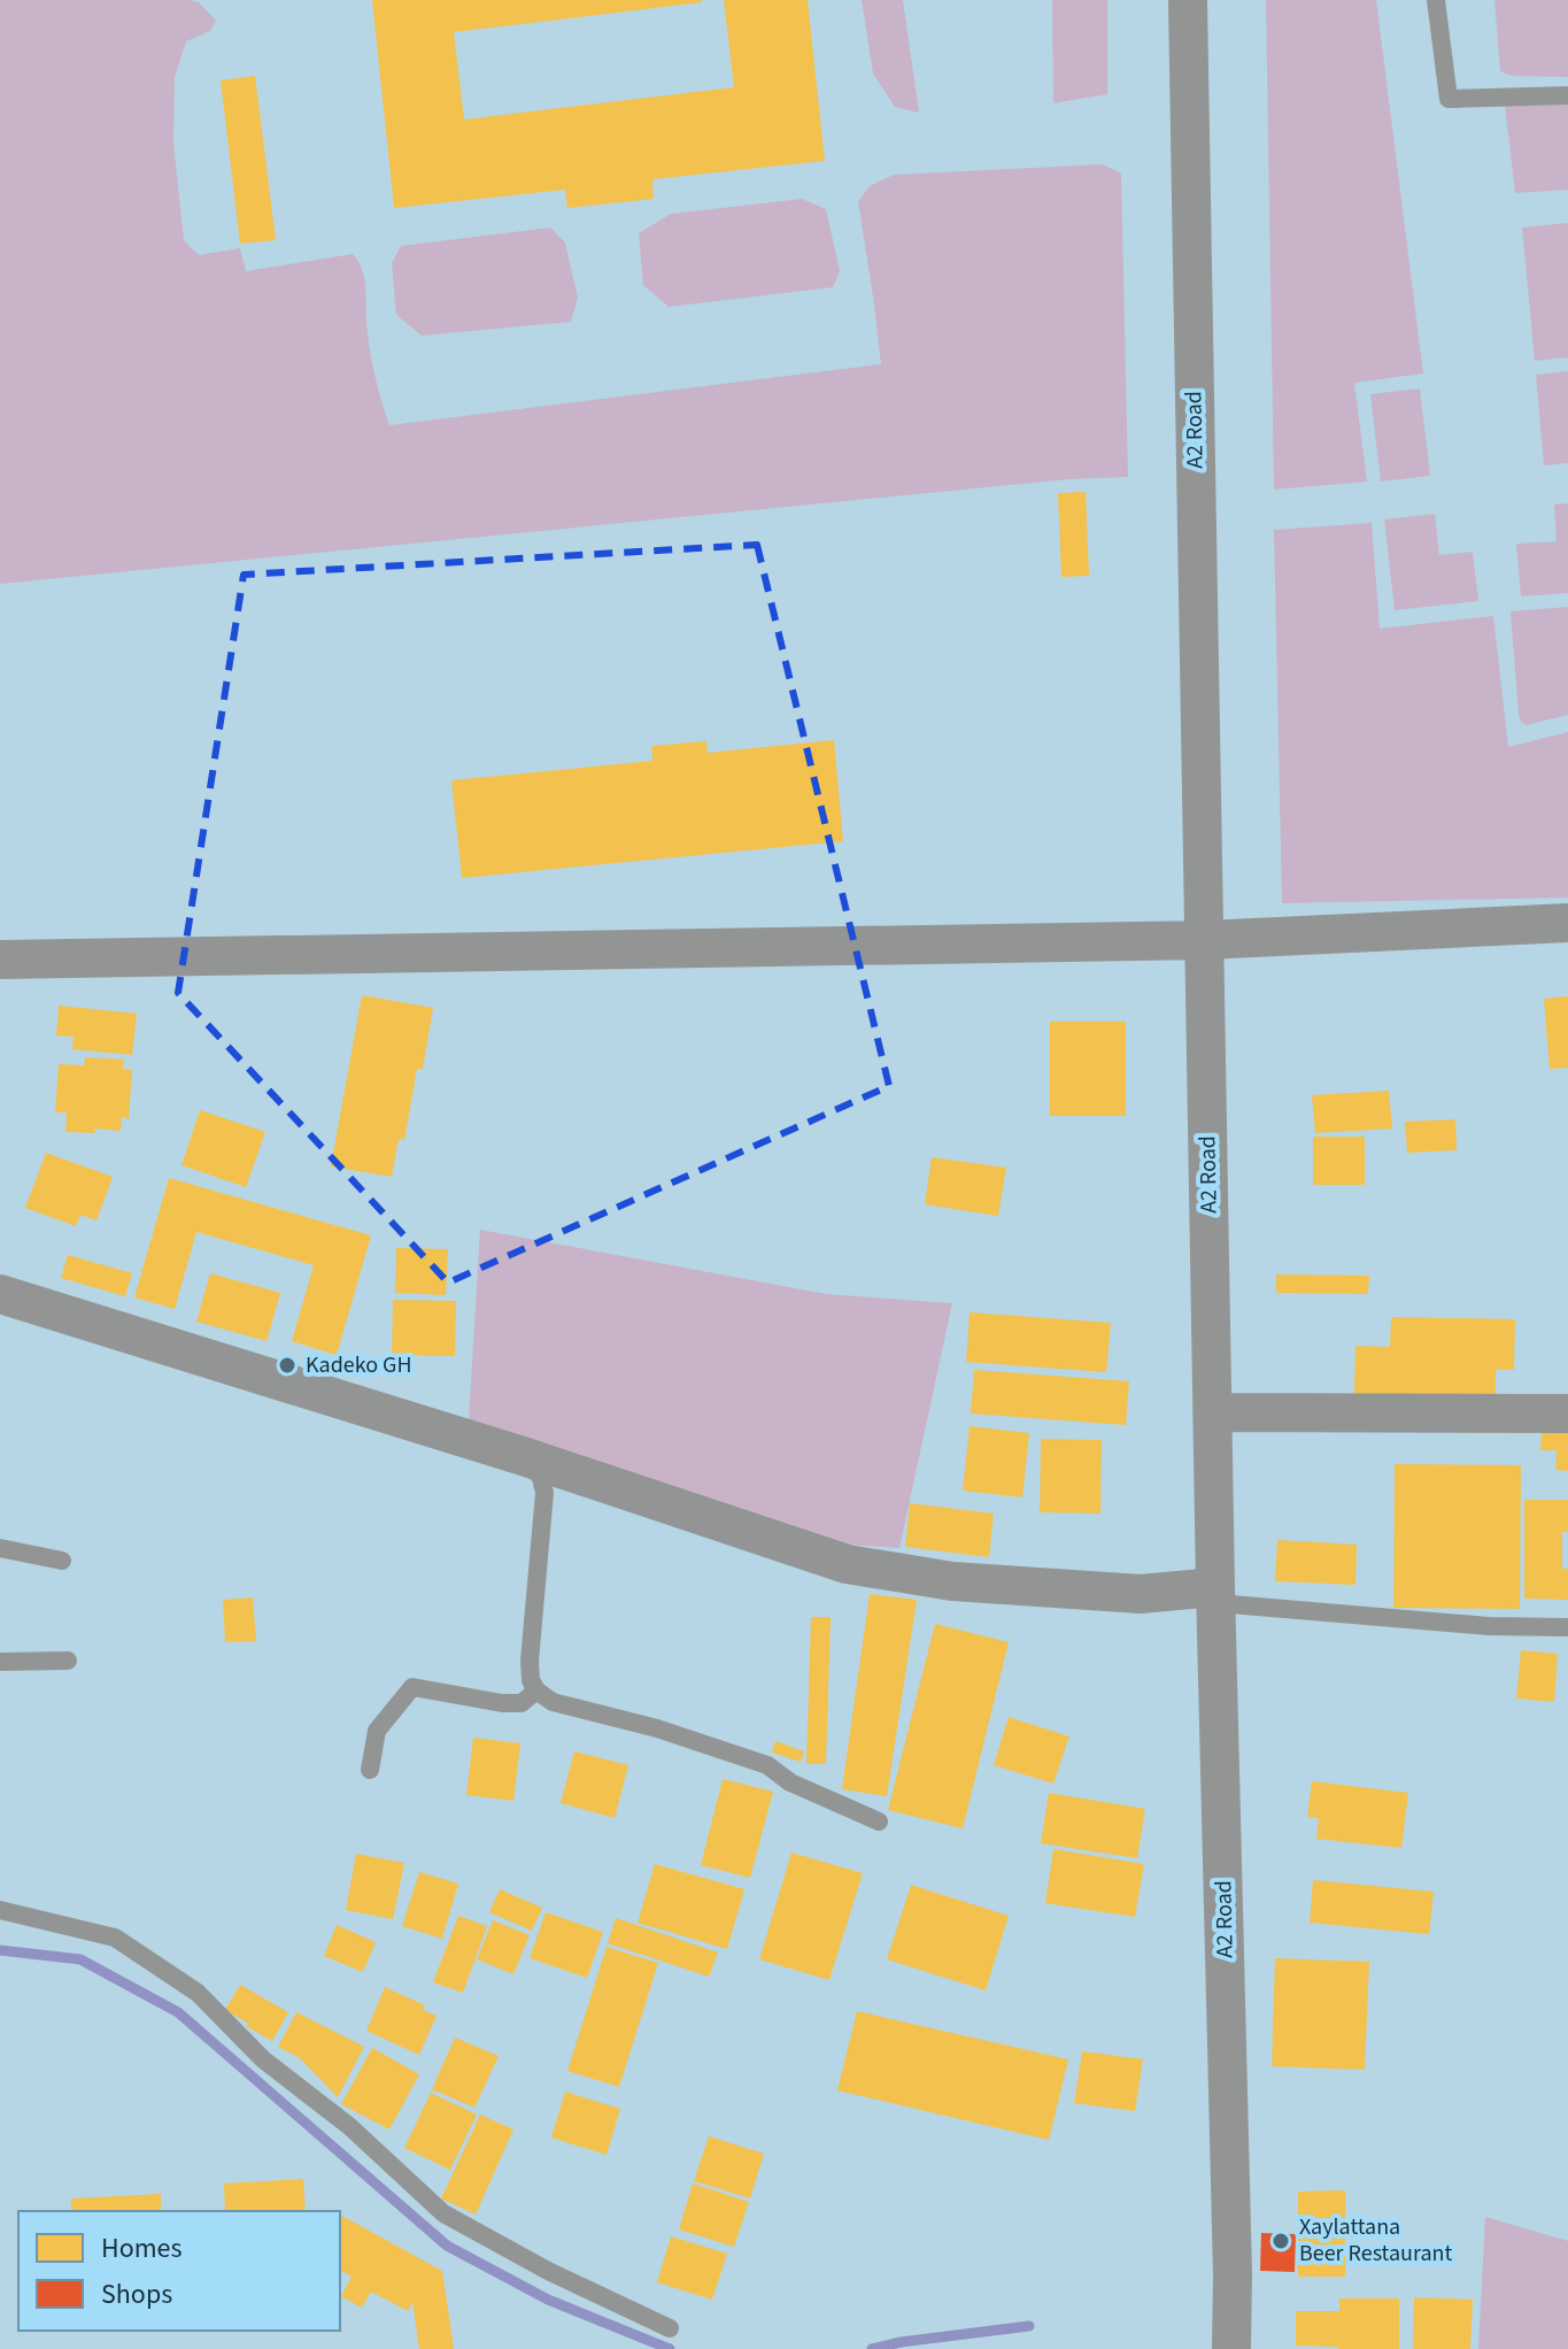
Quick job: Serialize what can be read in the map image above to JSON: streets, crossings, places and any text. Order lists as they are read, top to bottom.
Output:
{
  "streets": {
    "street": ["A2 Road"]
  },
  "places": ["Kadeko GH", "Xaylattana Beer Restaurant"],
  "legend": ["Homes", "Shops"]
}
